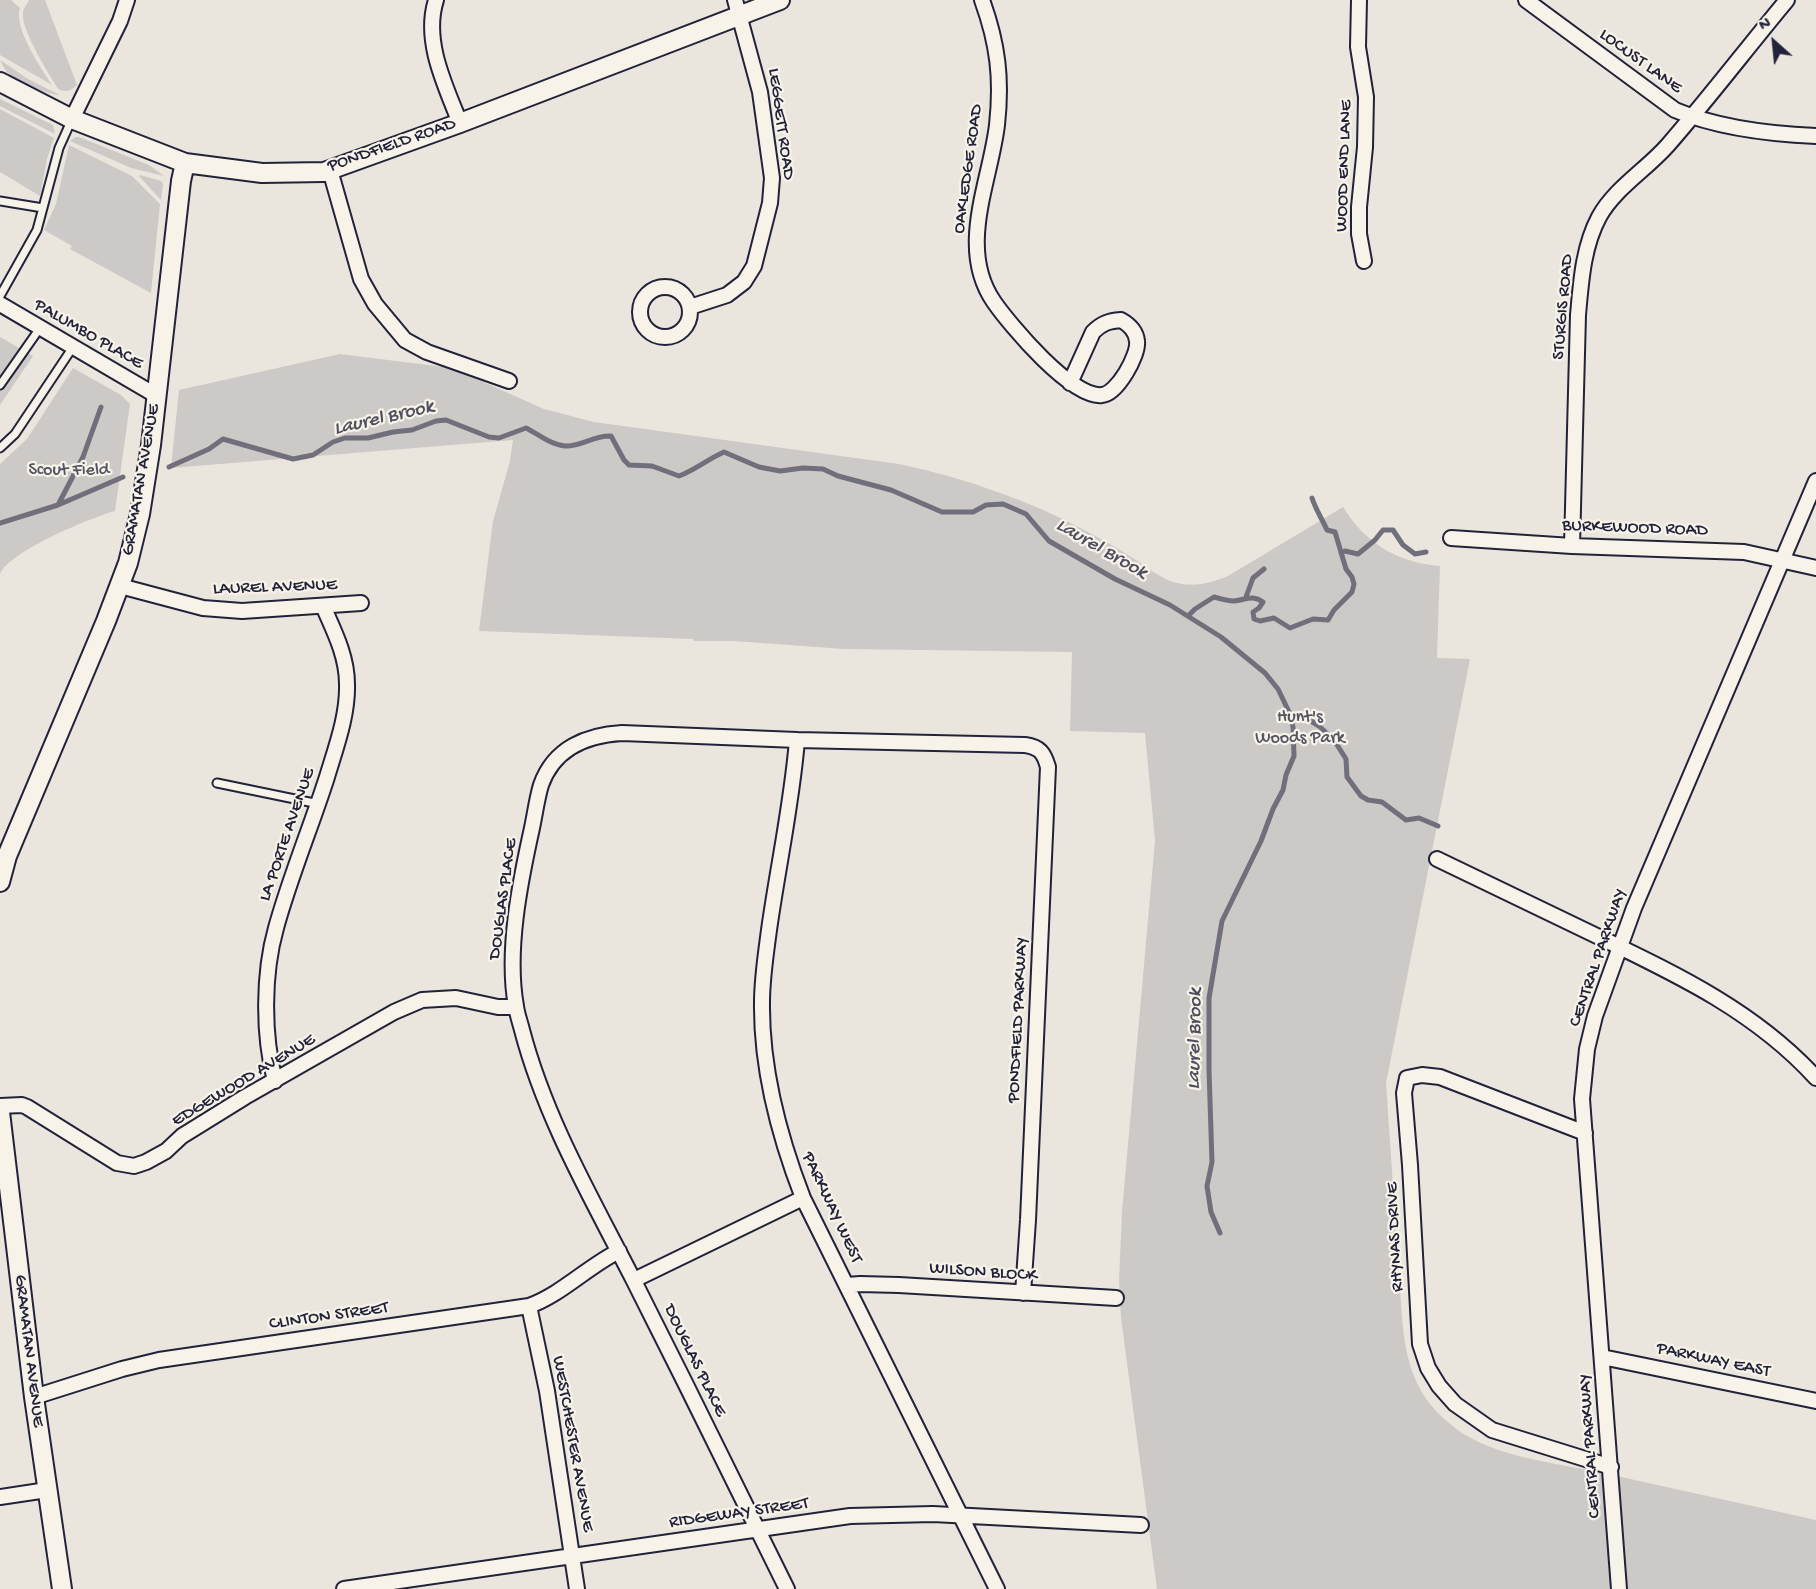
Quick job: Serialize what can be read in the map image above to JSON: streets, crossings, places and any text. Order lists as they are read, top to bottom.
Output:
{
  "streets": {
    "street": [
      "LOCUST LANE",
      "LEGGETT ROAD",
      "PONDFIELD ROAD",
      "WOOD END LANE",
      "OAKLEDGE ROAD",
      "STURGIS ROAD",
      "PALUMBO PLACE",
      "GRAMATAN AVENUE",
      "BURKEWOOD ROAD",
      "LAUREL AVENUE",
      "LA PORTE AVENUE",
      "DOUGLAS PLACE",
      "CENTRAL PARKWAY",
      "PONDFIELD PARKWAY",
      "EDGEWOOD AVENUE",
      "PARKWAY WEST",
      "RHYNAS DRIVE",
      "WILSON BLOCK",
      "CLINTON STREET",
      "PARKWAY EAST",
      "WESTCHESTER AVENUE",
      "RIDGEWAY STREET"
    ]
  },
  "crossings": [
    ["LOCUST LANE", "STURGIS ROAD"],
    ["LEGGETT ROAD", "PONDFIELD ROAD"],
    ["PONDFIELD ROAD", "GRAMATAN AVENUE"],
    ["STURGIS ROAD", "BURKEWOOD ROAD"],
    ["PALUMBO PLACE", "GRAMATAN AVENUE"],
    ["GRAMATAN AVENUE", "LAUREL AVENUE"],
    ["GRAMATAN AVENUE", "CLINTON STREET"],
    ["BURKEWOOD ROAD", "CENTRAL PARKWAY"],
    ["LAUREL AVENUE", "LA PORTE AVENUE"],
    ["LA PORTE AVENUE", "EDGEWOOD AVENUE"],
    ["DOUGLAS PLACE", "PONDFIELD PARKWAY"],
    ["DOUGLAS PLACE", "EDGEWOOD AVENUE"],
    ["DOUGLAS PLACE", "PARKWAY WEST"],
    ["DOUGLAS PLACE", "CLINTON STREET"],
    ["DOUGLAS PLACE", "RIDGEWAY STREET"],
    ["CENTRAL PARKWAY", "RHYNAS DRIVE"],
    ["CENTRAL PARKWAY", "PARKWAY EAST"],
    ["PONDFIELD PARKWAY", "WILSON BLOCK"],
    ["PARKWAY WEST", "WILSON BLOCK"],
    ["PARKWAY WEST", "RIDGEWAY STREET"],
    ["CLINTON STREET", "WESTCHESTER AVENUE"],
    ["WESTCHESTER AVENUE", "RIDGEWAY STREET"]
  ],
  "water": ["Laurel Brook"],
  "parks": ["Scout Field", "Hunt's Woods Park"],
  "north": "top left"
}
